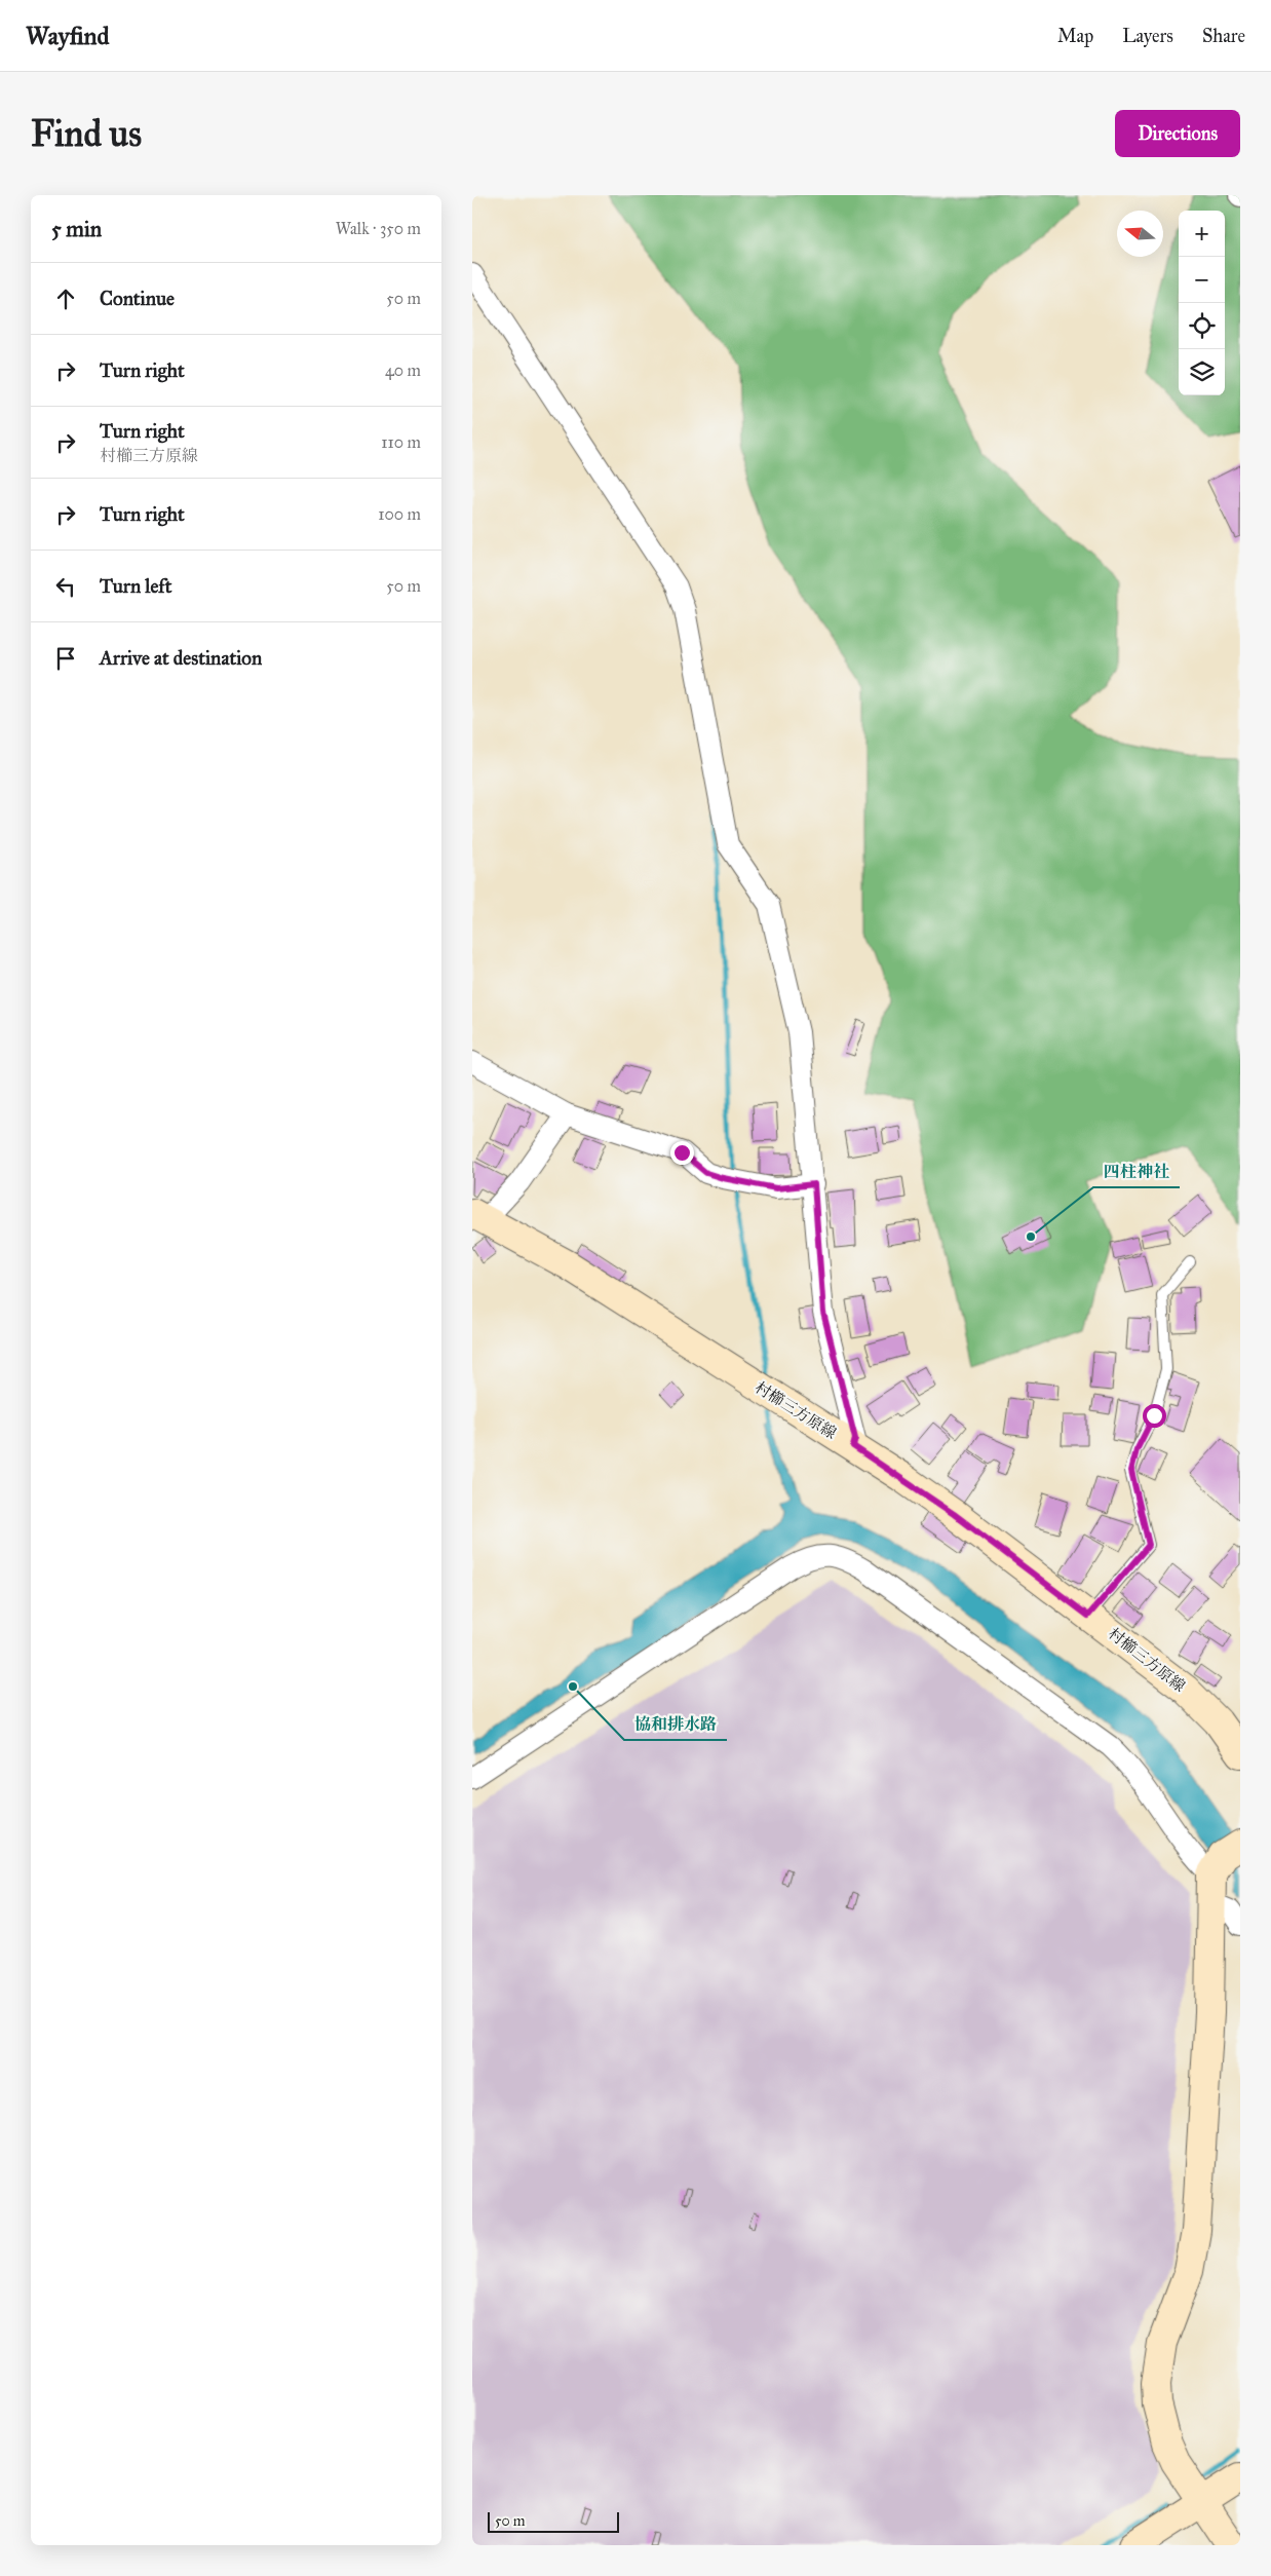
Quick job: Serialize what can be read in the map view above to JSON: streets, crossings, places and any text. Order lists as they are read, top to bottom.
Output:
{
  "streets": {
    "main road": ["村櫛三方原線"]
  },
  "places": ["四柱神社", "協和排水路"],
  "scale_bar": "50 m",
  "north": "left",
  "page": {
    "header": "Wayfind",
    "nav": ["Map", "Layers", "Share"],
    "buttons": "Directions",
    "title": "Find us",
    "heading": ["5 min", "Walk · 350 m"],
    "map_buttons": ["+", "−"],
    "list": [
      ["Continue", "50 m"],
      ["Turn right", "40 m"],
      ["Turn right", "村櫛三方原線", "110 m"],
      ["Turn right", "100 m"],
      ["Turn left", "50 m"],
      "Arrive at destination"
    ],
    "scale": "50 m"
  }
}
